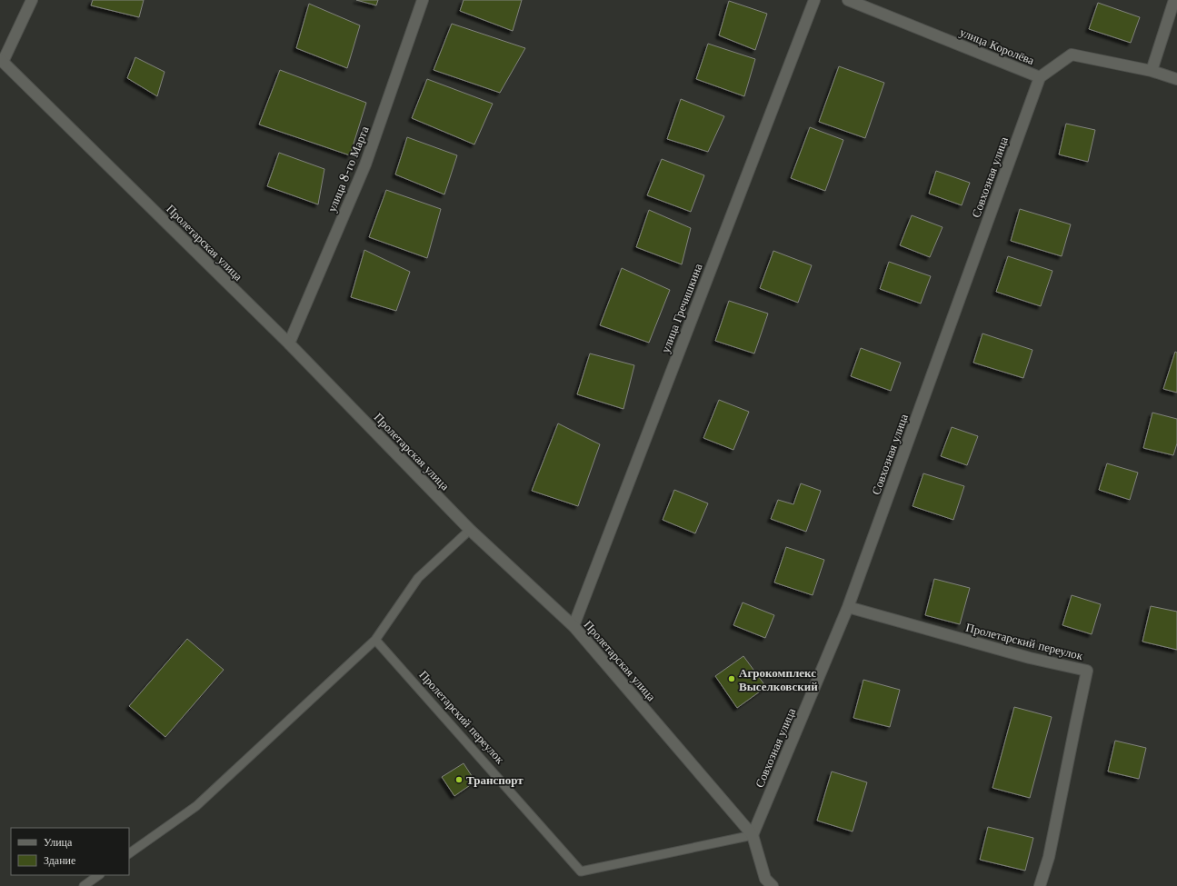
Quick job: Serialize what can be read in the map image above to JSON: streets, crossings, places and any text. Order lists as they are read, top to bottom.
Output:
{
  "streets": {
    "street": [
      "улица Королёва",
      "улица 8-го Марта",
      "Совхозная улица",
      "Пролетарская улица",
      "улица Гречишкина",
      "Пролетарский переулок"
    ]
  },
  "crossings": [
    ["улица Королёва", "Совхозная улица"],
    ["улица 8-го Марта", "Пролетарская улица"],
    ["Совхозная улица", "Пролетарская улица"],
    ["Совхозная улица", "Пролетарский переулок"],
    ["Пролетарская улица", "улица Гречишкина"],
    ["Пролетарская улица", "Пролетарский переулок"]
  ],
  "places": ["Агрокомплекс Выселковский", "Транспорт"],
  "legend": ["Улица", "Здание"]
}
